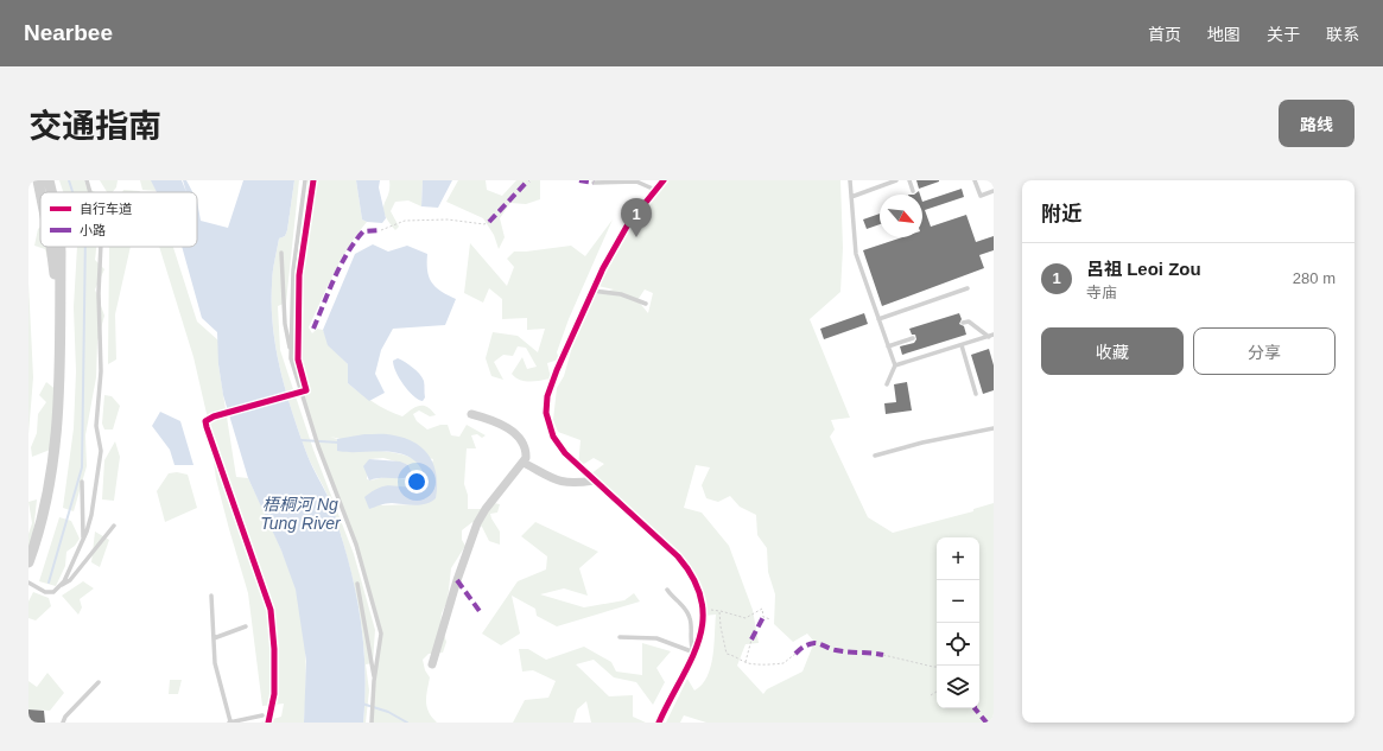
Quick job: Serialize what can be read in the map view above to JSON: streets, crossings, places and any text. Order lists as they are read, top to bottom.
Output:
{
  "water": ["梧桐河 Ng Tung River"],
  "legend": ["自行车道", "小路"],
  "north": "bottom right",
  "page": {
    "header": "Nearbee",
    "nav": [
      "首页",
      "地图",
      "关于",
      "联系"
    ],
    "title": "交通指南",
    "buttons": [
      "路线",
      ["收藏", "分享"]
    ],
    "heading": "附近",
    "pins": "1",
    "list": [
      {
        "mark": "1",
        "name": "呂祖 Leoi Zou",
        "note": "寺庙",
        "value": "280 m"
      }
    ],
    "map_buttons": ["+", "−"]
  }
}
